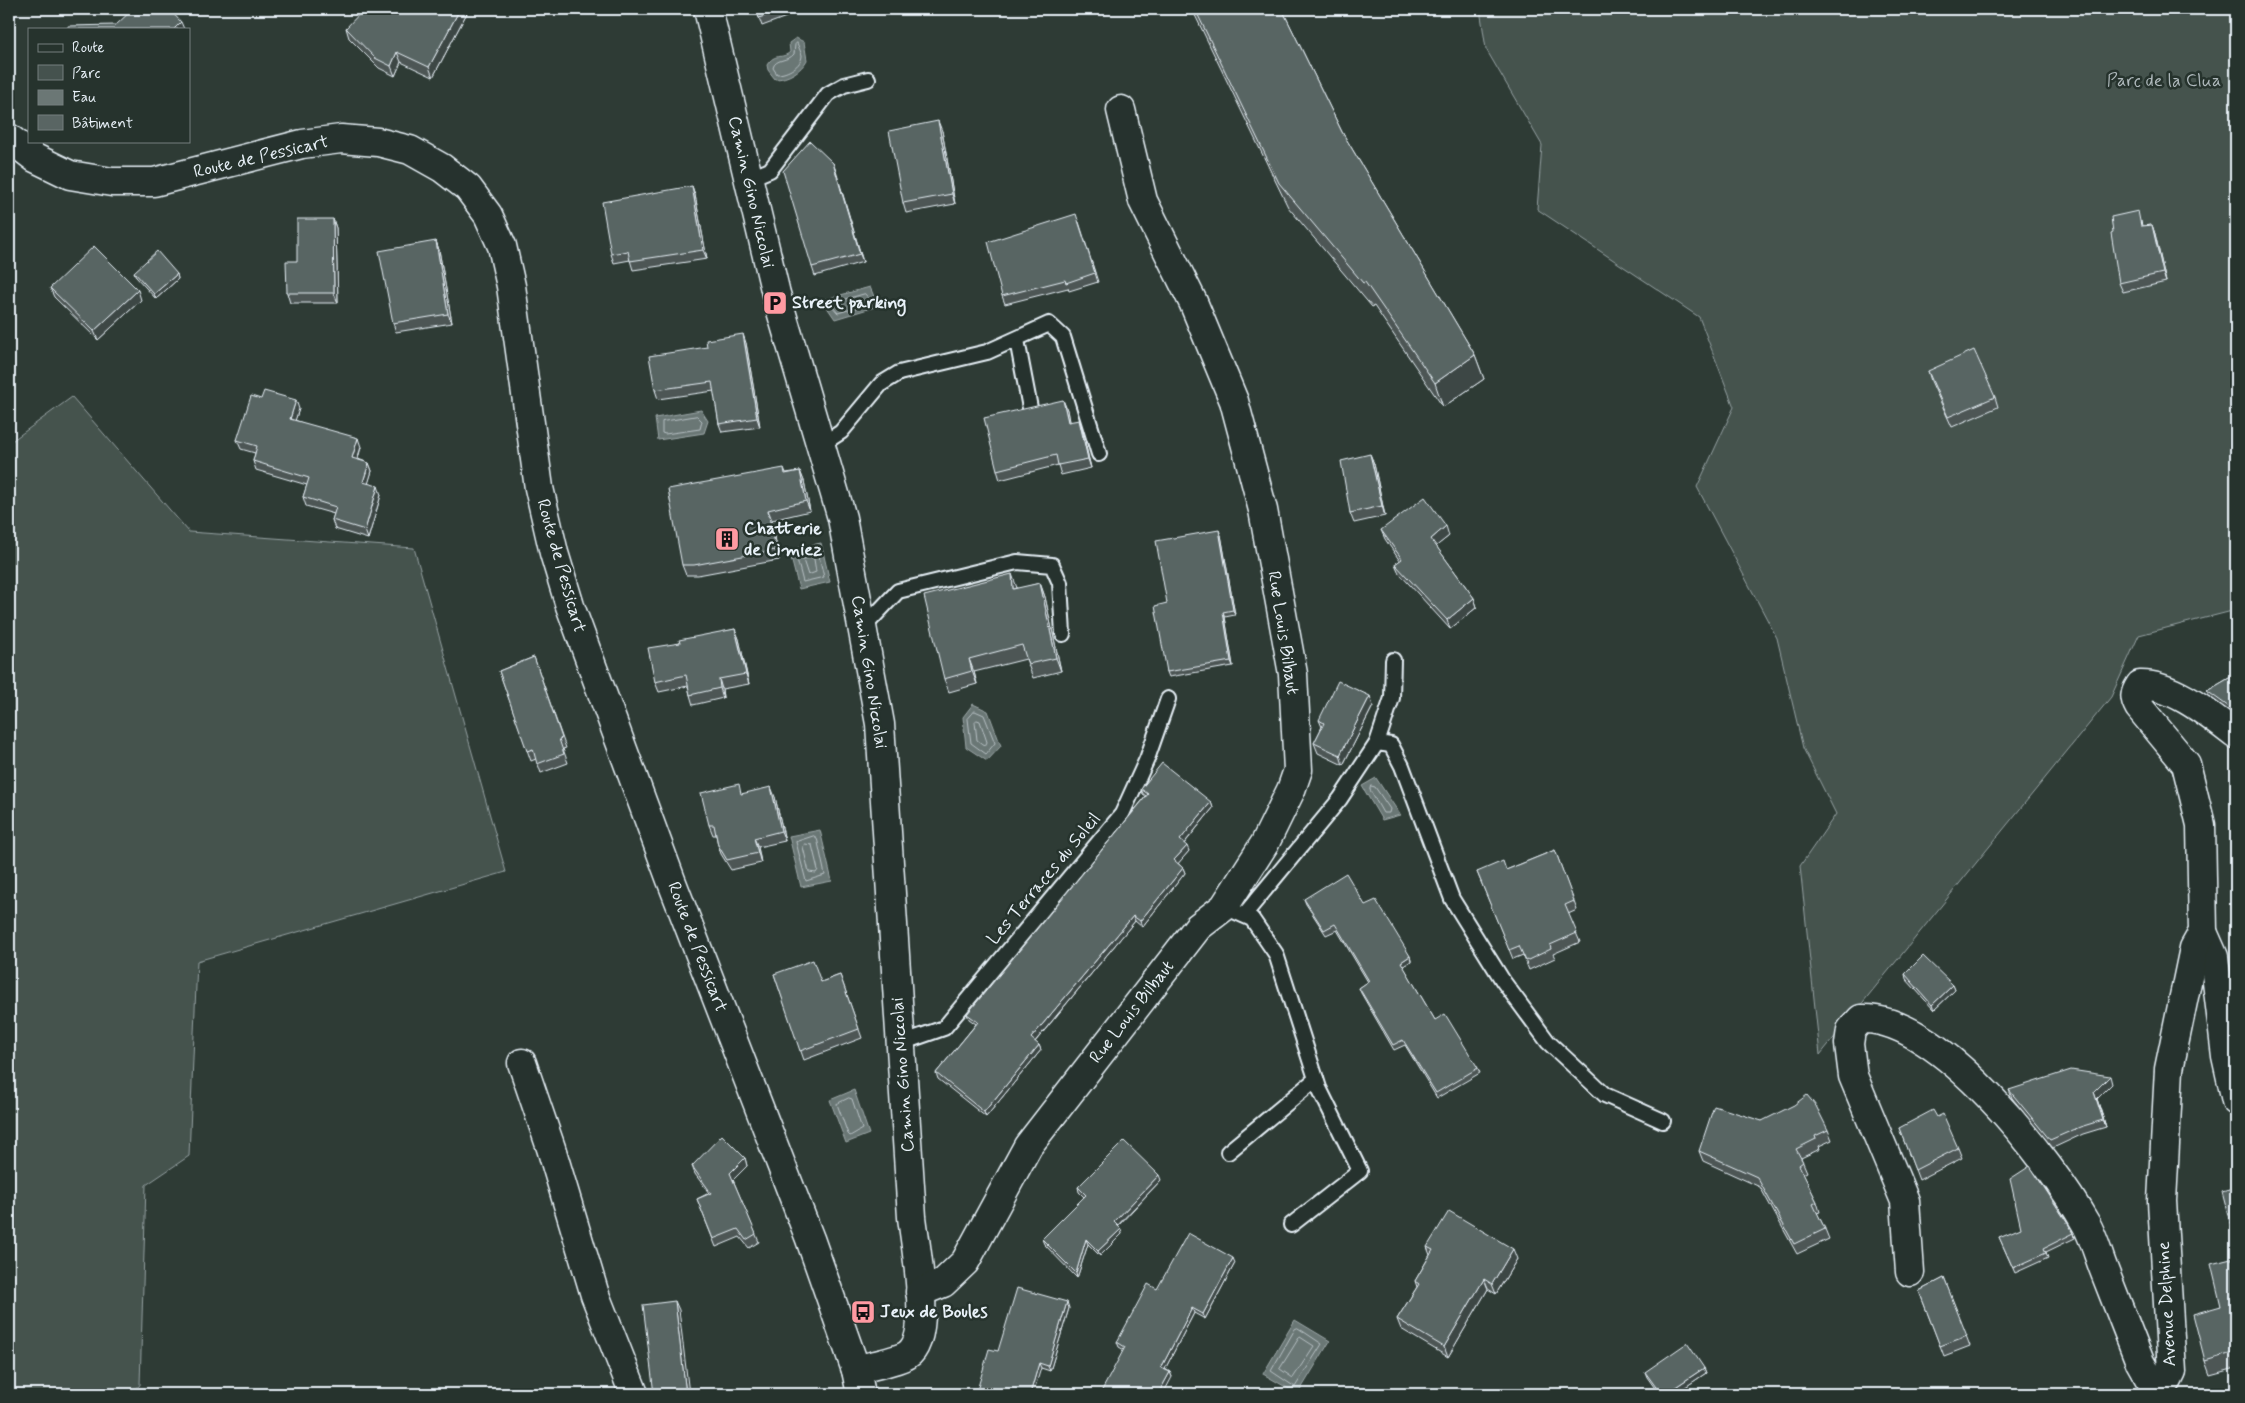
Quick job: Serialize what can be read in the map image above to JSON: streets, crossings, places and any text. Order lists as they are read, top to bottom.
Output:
{
  "streets": {
    "street": [
      "Route de Pessicart",
      "Camin Gino Niccolai",
      "Rue Louis Bilbaut",
      "Avenue Delphine"
    ],
    "lane": ["Les Terraces du Soleil"]
  },
  "crossings": [
    ["Route de Pessicart", "Camin Gino Niccolai"],
    ["Camin Gino Niccolai", "Rue Louis Bilbaut"],
    ["Camin Gino Niccolai", "Les Terraces du Soleil"]
  ],
  "parks": ["Parc de la Clua"],
  "places": {
    "parking": ["Street parking"],
    "building": ["Chatterie de Cimiez"],
    "bus stop": ["Jeux de Boules"]
  },
  "legend": [
    "Route",
    "Parc",
    "Eau",
    "Bâtiment"
  ]
}
